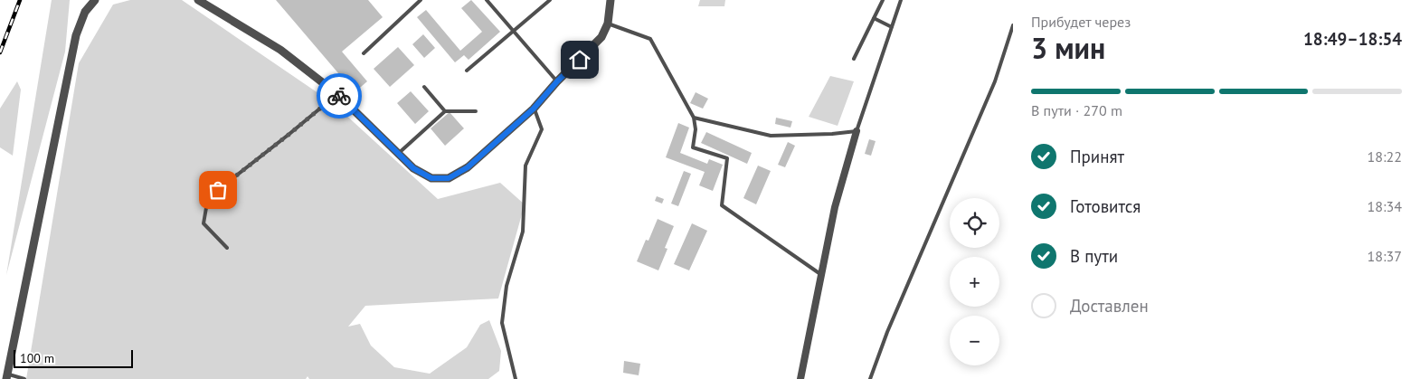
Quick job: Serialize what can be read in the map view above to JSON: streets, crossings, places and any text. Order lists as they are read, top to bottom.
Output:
{
  "scale_bar": "100 m",
  "page": {
    "heading": ["3 мин", "Прибудет через", "18:49–18:54"],
    "bar": "В пути · 270 m",
    "list": [
      ["Принят", "18:22"],
      ["Готовится", "18:34"],
      ["В пути", "18:37"],
      "Доставлен"
    ],
    "map_buttons": ["+", "−"],
    "scale": "100 m"
  }
}
